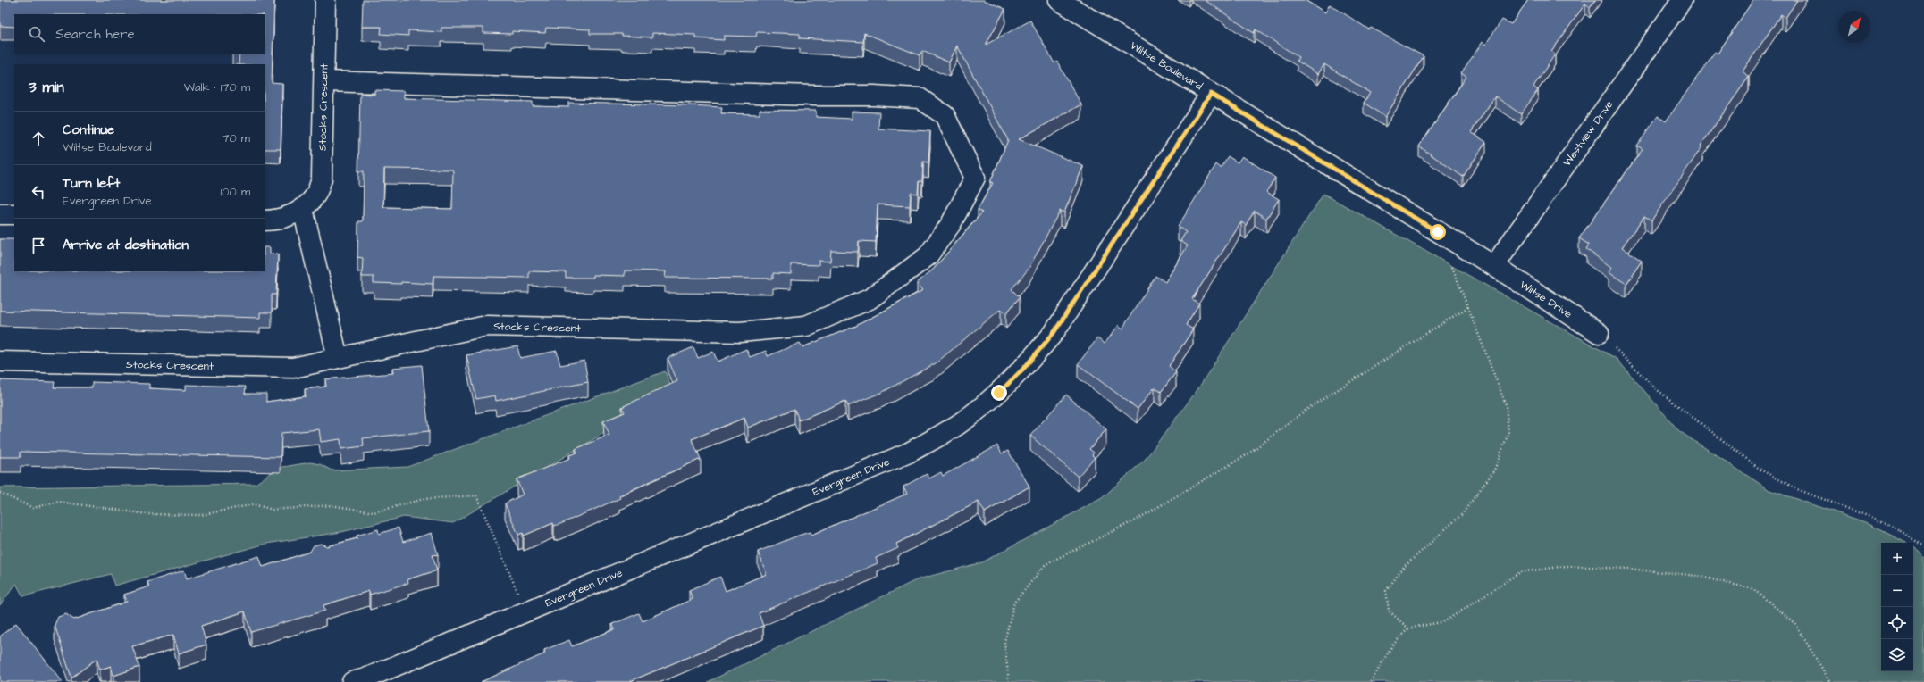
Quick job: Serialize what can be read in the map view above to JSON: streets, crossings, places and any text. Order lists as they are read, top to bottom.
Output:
{
  "streets": {
    "street": [
      "Wiltse Boulevard",
      "Stocks Crescent",
      "Westview Drive",
      "Wiltse Drive",
      "Evergreen Drive"
    ]
  },
  "crossings": [
    ["Wiltse Boulevard", "Westview Drive"],
    ["Wiltse Boulevard", "Wiltse Drive"],
    ["Wiltse Boulevard", "Evergreen Drive"],
    ["Westview Drive", "Wiltse Drive"]
  ],
  "north": "top right",
  "page": {
    "search": "Search here",
    "heading": ["3 min", "Walk · 170 m"],
    "list": [
      ["Continue", "Wiltse Boulevard", "70 m"],
      ["Turn left", "Evergreen Drive", "100 m"],
      "Arrive at destination"
    ],
    "map_buttons": ["+", "−"]
  }
}
